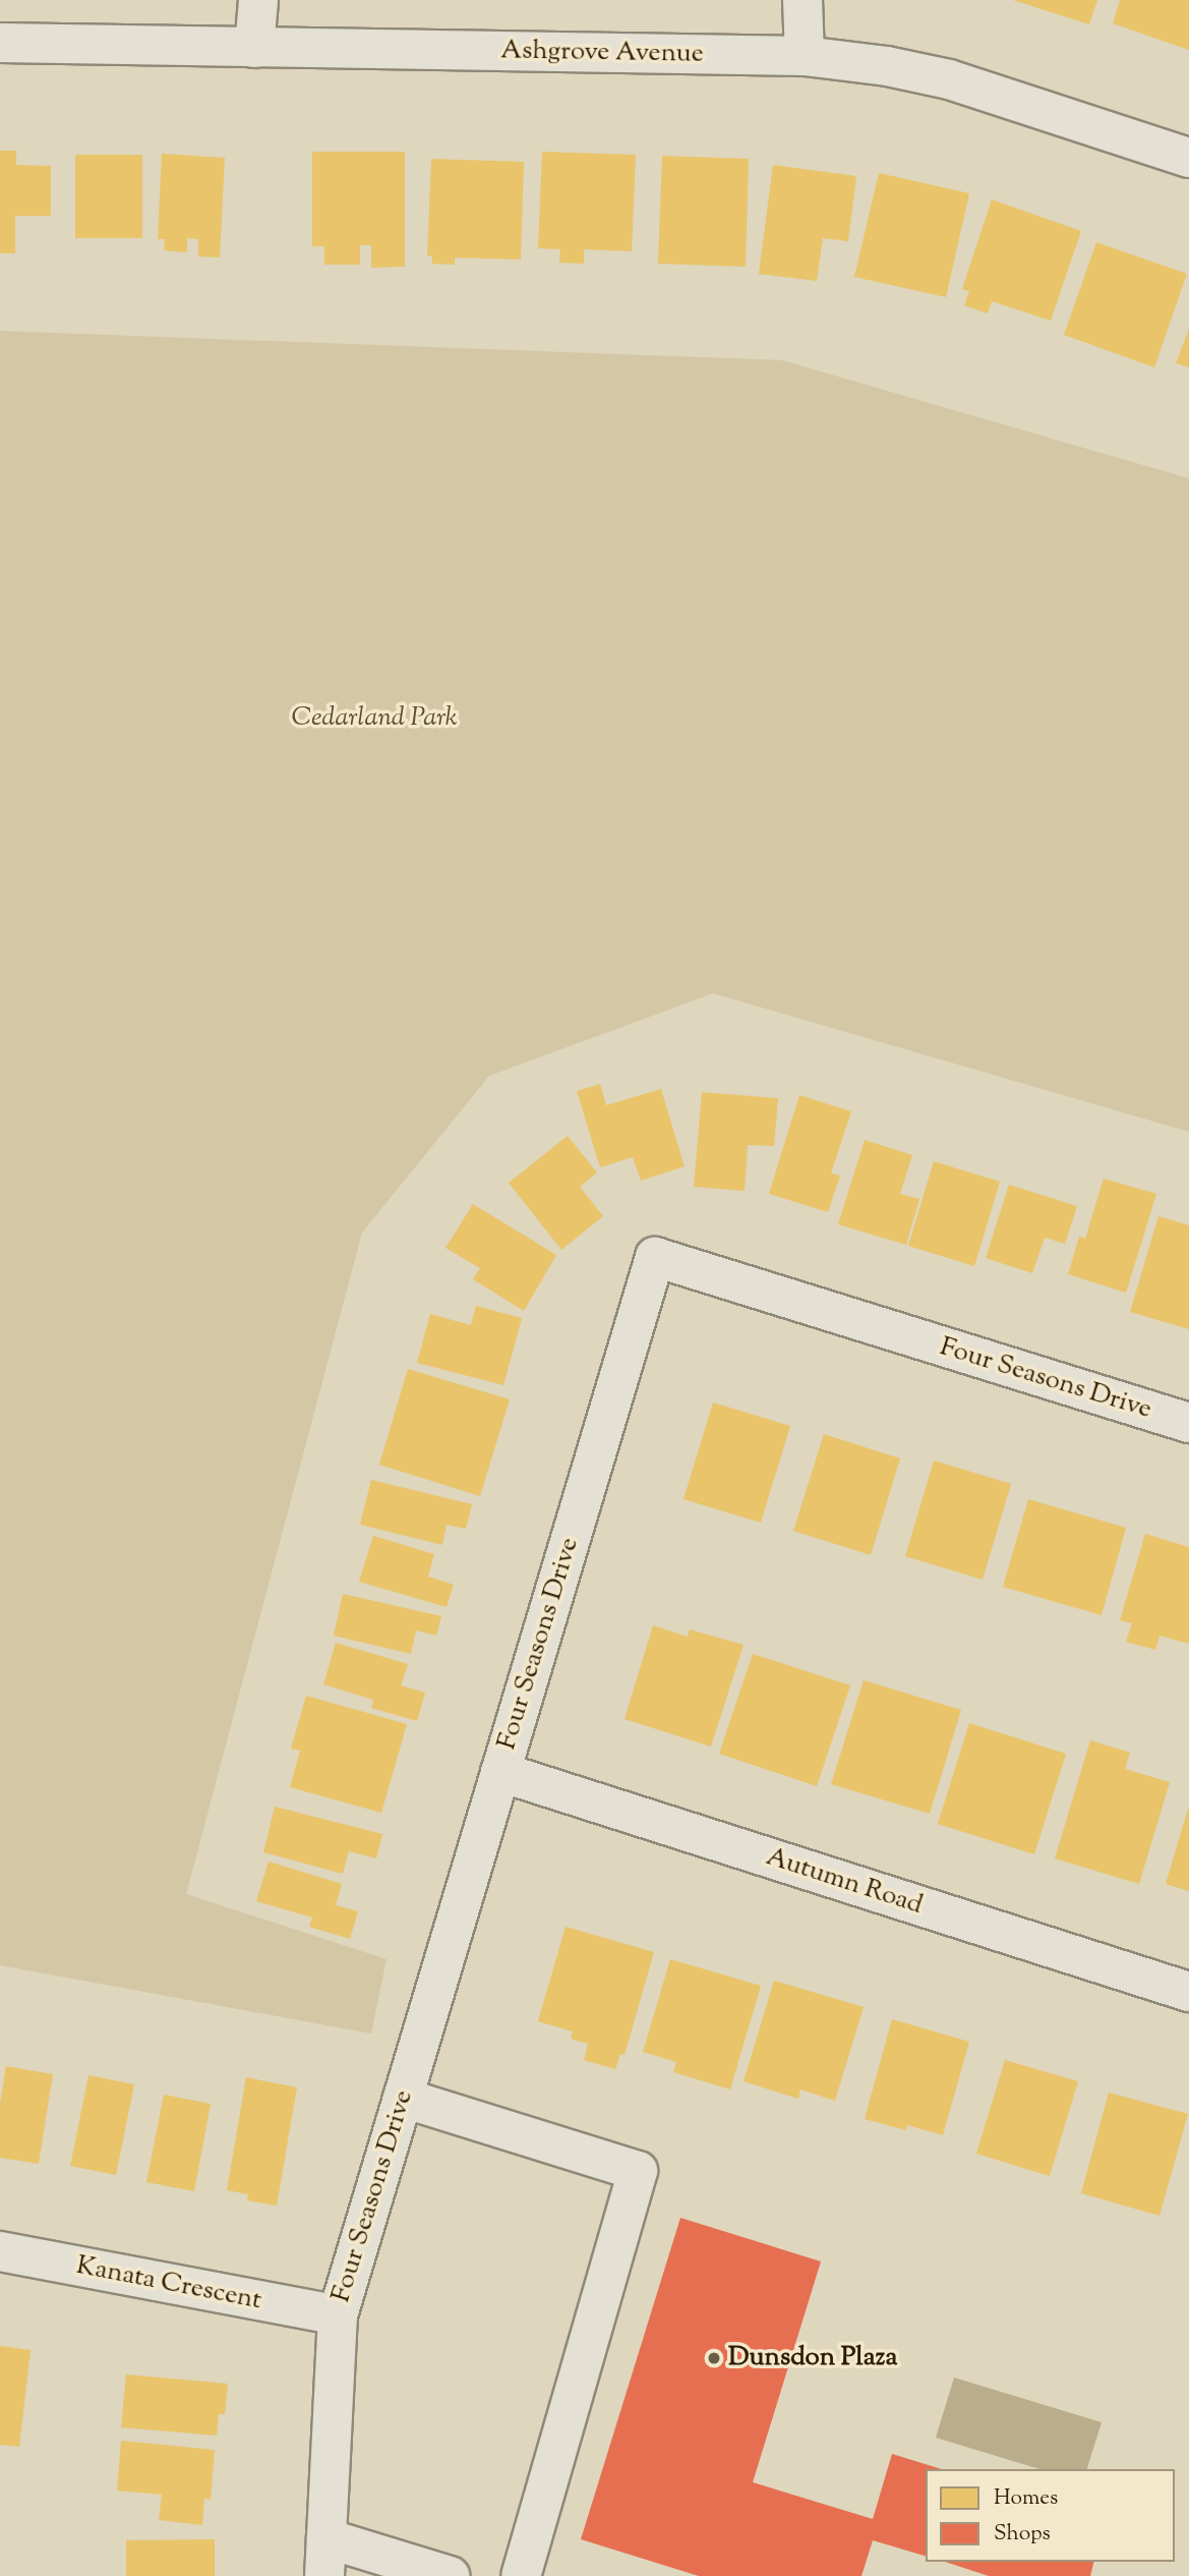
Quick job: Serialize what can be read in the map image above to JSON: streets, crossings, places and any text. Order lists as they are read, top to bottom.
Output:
{
  "streets": {
    "street": [
      "Ashgrove Avenue",
      "Four Seasons Drive",
      "Autumn Road",
      "Kanata Crescent"
    ]
  },
  "crossings": [
    ["Four Seasons Drive", "Autumn Road"],
    ["Four Seasons Drive", "Kanata Crescent"]
  ],
  "parks": ["Cedarland Park"],
  "places": ["Dunsdon Plaza"],
  "legend": ["Homes", "Shops"]
}
